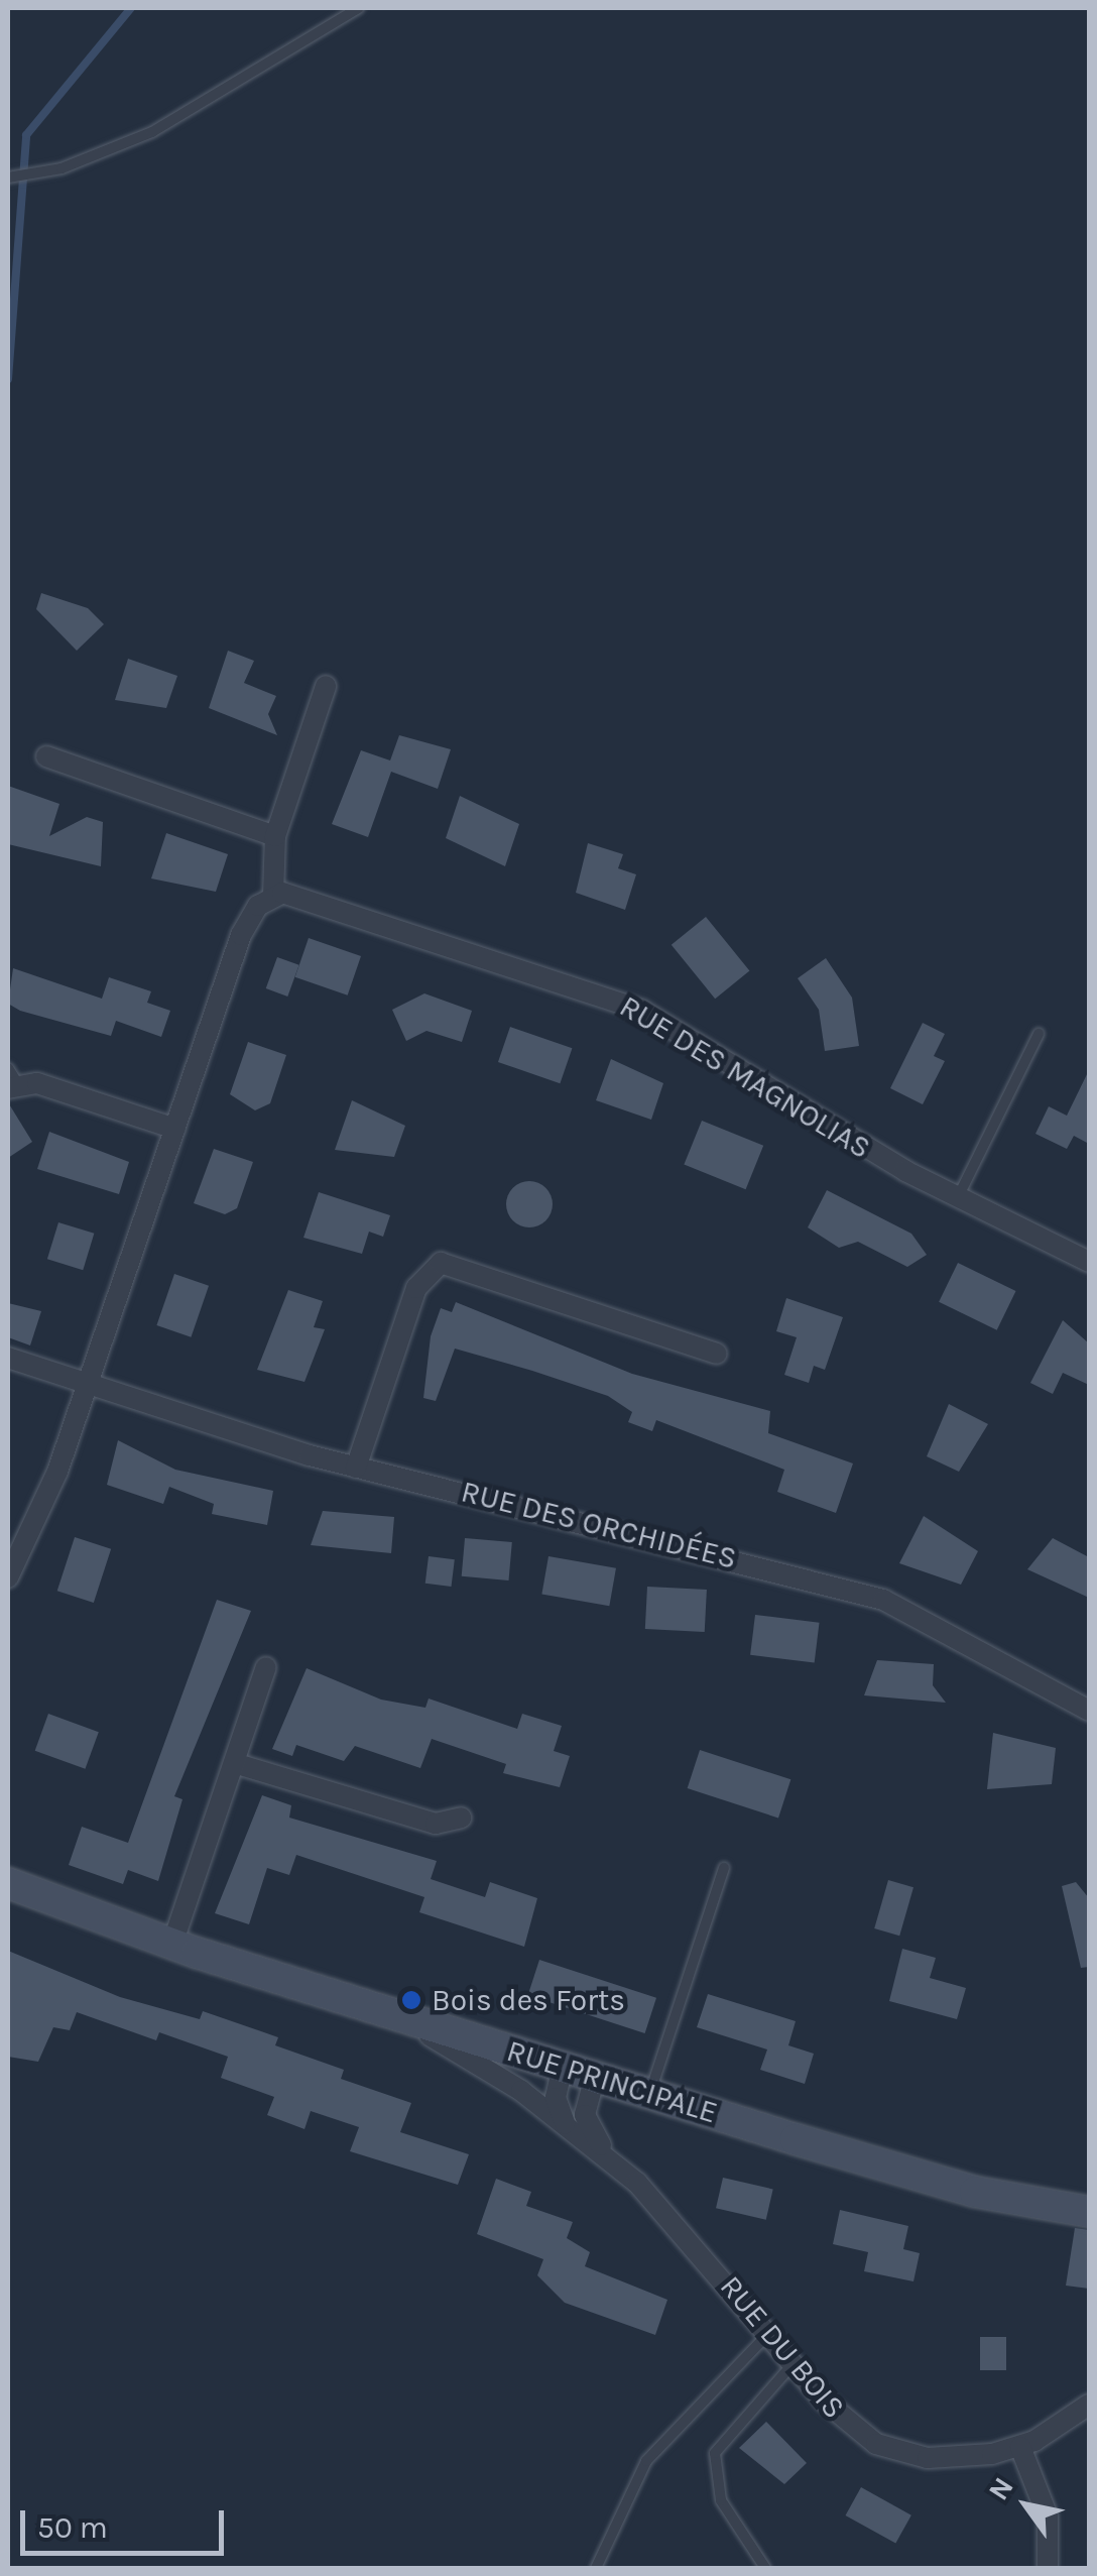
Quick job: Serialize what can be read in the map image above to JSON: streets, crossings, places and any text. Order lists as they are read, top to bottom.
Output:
{
  "streets": {
    "street": [
      "RUE DES MAGNOLIAS",
      "RUE DES ORCHIDÉES",
      "RUE PRINCIPALE",
      "RUE DU BOIS"
    ]
  },
  "crossings": [
    ["RUE PRINCIPALE", "RUE DU BOIS"]
  ],
  "places": ["Bois des Forts"],
  "scale_bar": "50 m",
  "north": "top left"
}
